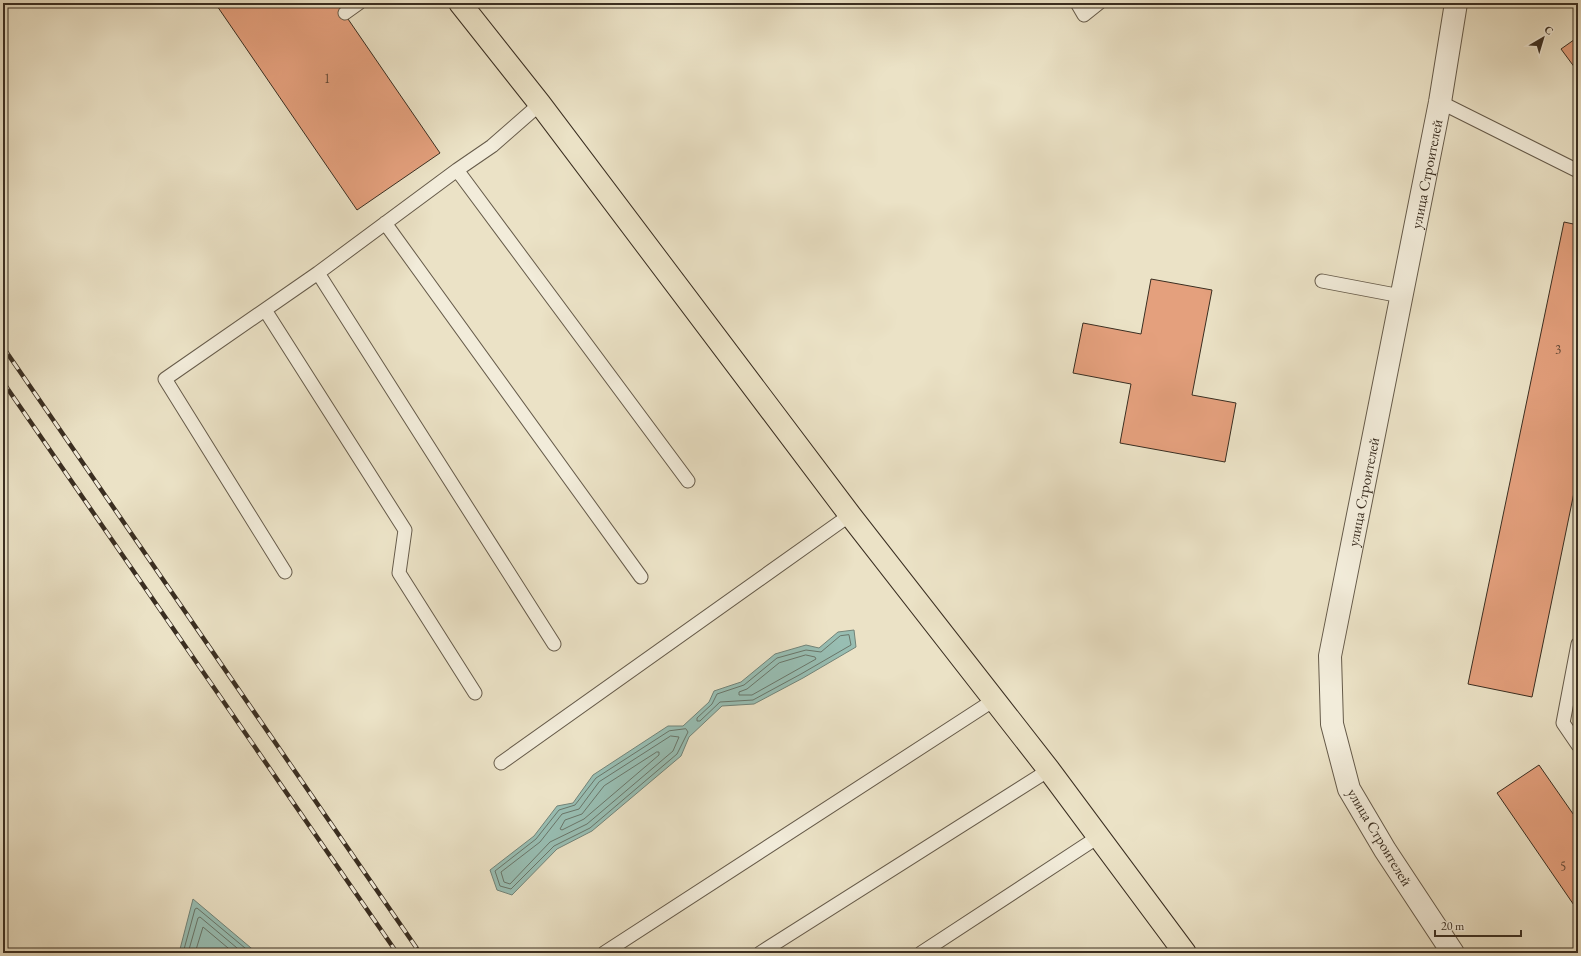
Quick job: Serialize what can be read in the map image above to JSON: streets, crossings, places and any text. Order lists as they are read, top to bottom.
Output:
{
  "streets": {
    "street": ["улица Строителей"]
  },
  "house_numbers": ["1", "3", "5"],
  "scale_bar": "20 m",
  "north": "top right"
}
